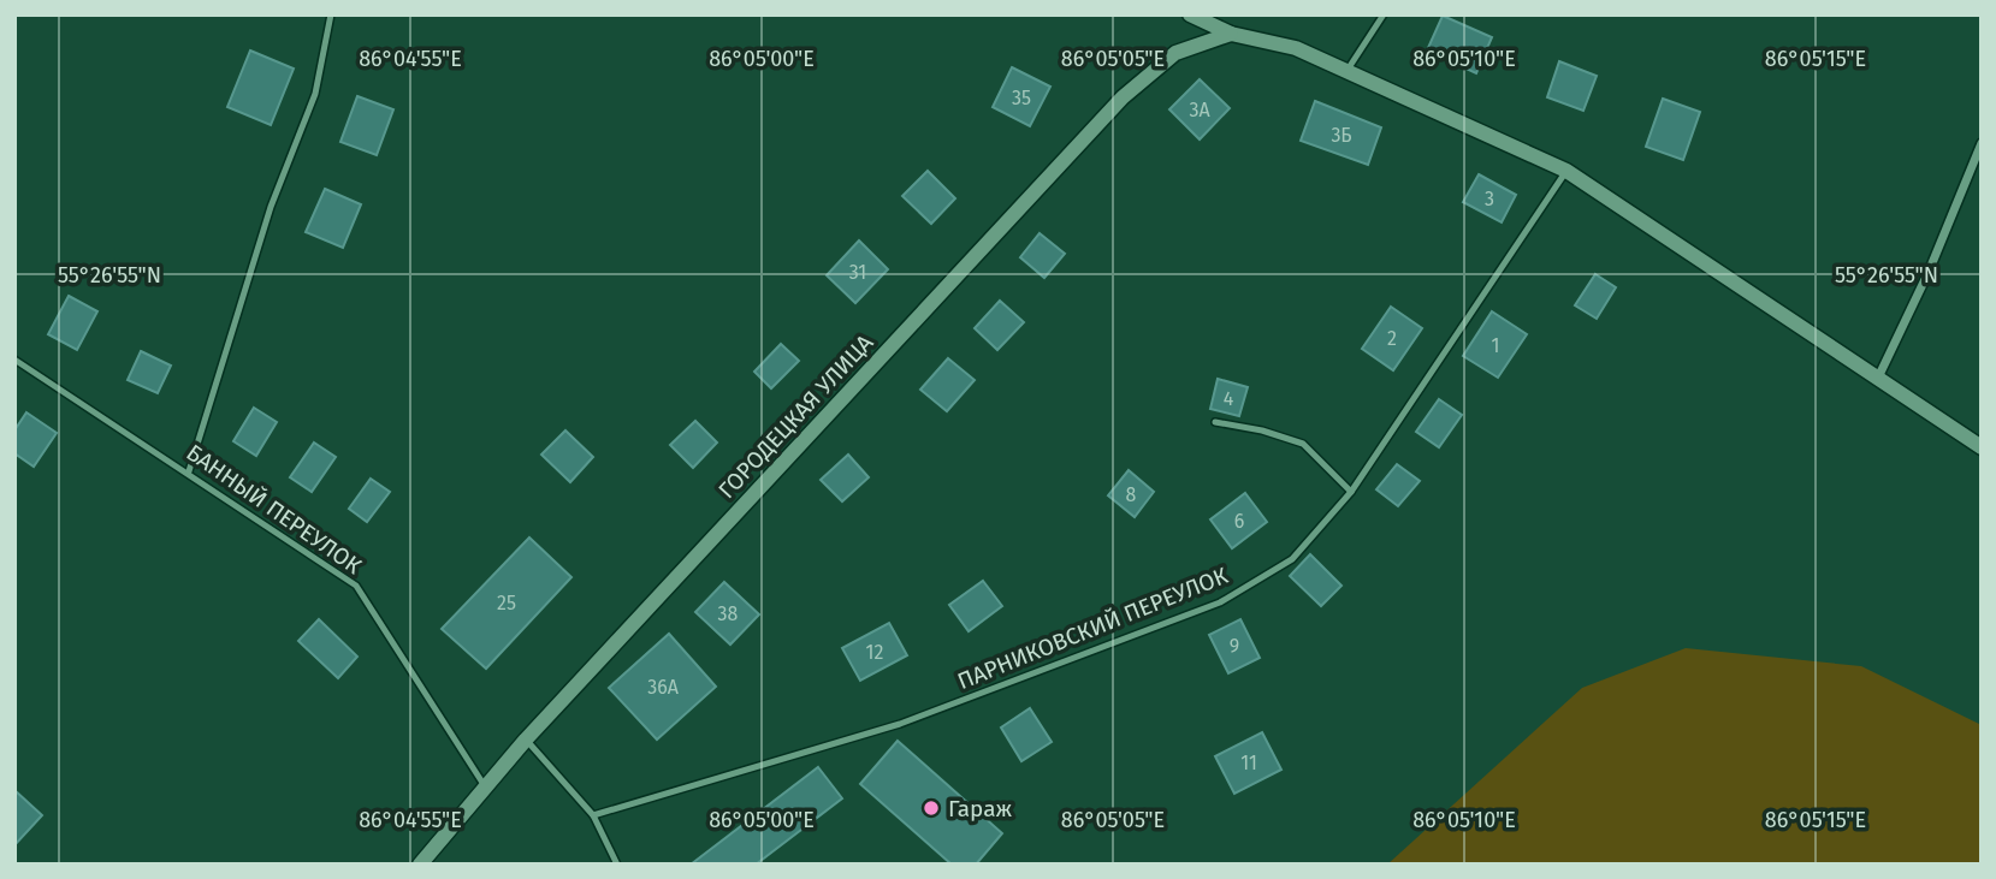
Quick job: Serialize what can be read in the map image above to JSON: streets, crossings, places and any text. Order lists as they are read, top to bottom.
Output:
{
  "streets": {
    "street": ["ГОРОДЕЦКАЯ УЛИЦА"],
    "lane": ["БАННЫЙ ПЕРЕУЛОК", "ПАРНИКОВСКИЙ ПЕРЕУЛОК"]
  },
  "crossings": [
    ["ГОРОДЕЦКАЯ УЛИЦА", "БАННЫЙ ПЕРЕУЛОК"]
  ],
  "places": ["Гараж"],
  "house_numbers": [
    "35",
    "3А",
    "3Б",
    "3",
    "31",
    "2",
    "1",
    "4",
    "8",
    "6",
    "25",
    "38",
    "9",
    "12",
    "36А",
    "11"
  ],
  "coordinates": [
    "86°04'55\"E",
    "86°05'00\"E",
    "86°05'05\"E",
    "86°05'10\"E",
    "86°05'15\"E",
    "55°26'55\"N"
  ]
}
